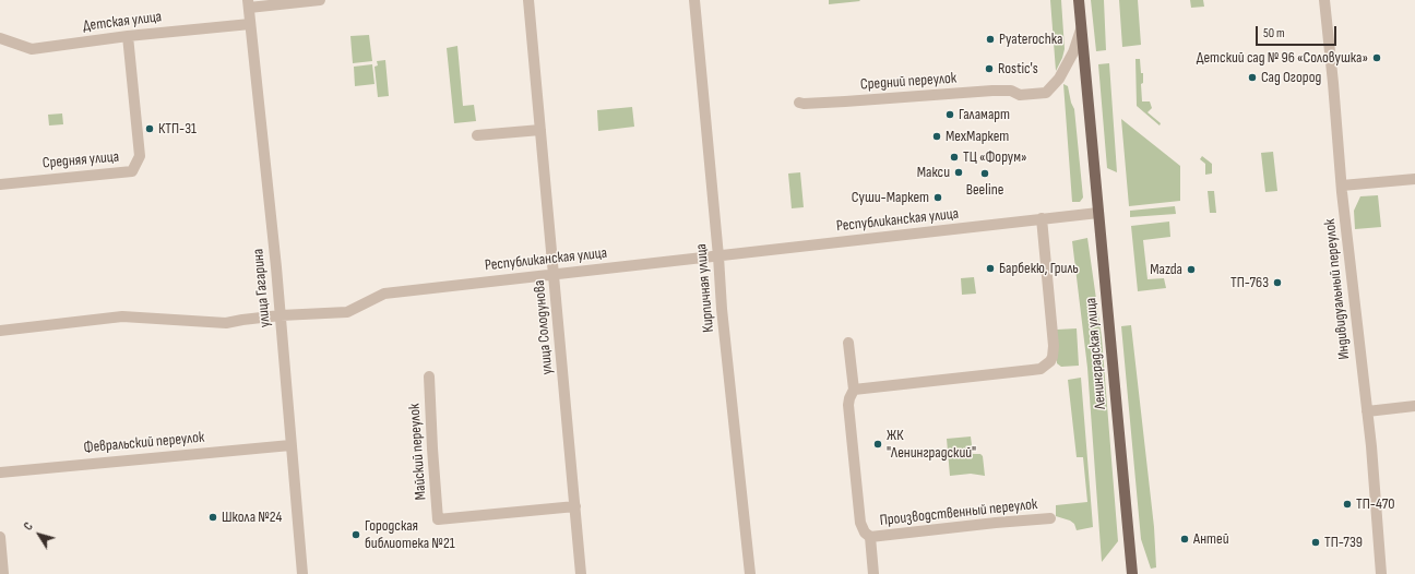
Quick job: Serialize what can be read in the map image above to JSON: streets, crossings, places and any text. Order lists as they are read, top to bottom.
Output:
{
  "streets": {
    "main road": ["Ленинградская улица"],
    "street": [
      "Детская улица",
      "Средний переулок",
      "Средняя улица",
      "Республиканская улица",
      "улица Гагарина",
      "Кирпичная улица",
      "Индивидуальный переулок",
      "улица Солодунова",
      "Февральский переулок",
      "Майский переулок",
      "Производственный переулок"
    ]
  },
  "crossings": [
    ["Детская улица", "Средняя улица"],
    ["Детская улица", "улица Гагарина"],
    ["Средний переулок", "Ленинградская улица"],
    ["Республиканская улица", "улица Гагарина"],
    ["Республиканская улица", "Кирпичная улица"],
    ["Республиканская улица", "улица Солодунова"],
    ["Республиканская улица", "Ленинградская улица"],
    ["улица Гагарина", "Февральский переулок"],
    ["улица Солодунова", "Майский переулок"]
  ],
  "places": [
    "Pyaterochka",
    "Детский сад № 96 «Соловушка»",
    "Rostic's",
    "Сад Огород",
    "Галамарт",
    "КТП-31",
    "МехМаркет",
    "ТЦ «Форум»",
    "Макси",
    "Beeline",
    "Суши-Маркет",
    "Барбекю, Гриль",
    "Mazda",
    "ТП-763",
    "ЖК \"Ленинградский\"",
    "ТП-470",
    "Школа №24",
    "Городская библиотека №21",
    "Антей",
    "ТП-739"
  ],
  "scale_bar": "50 m",
  "north": "top left"
}
